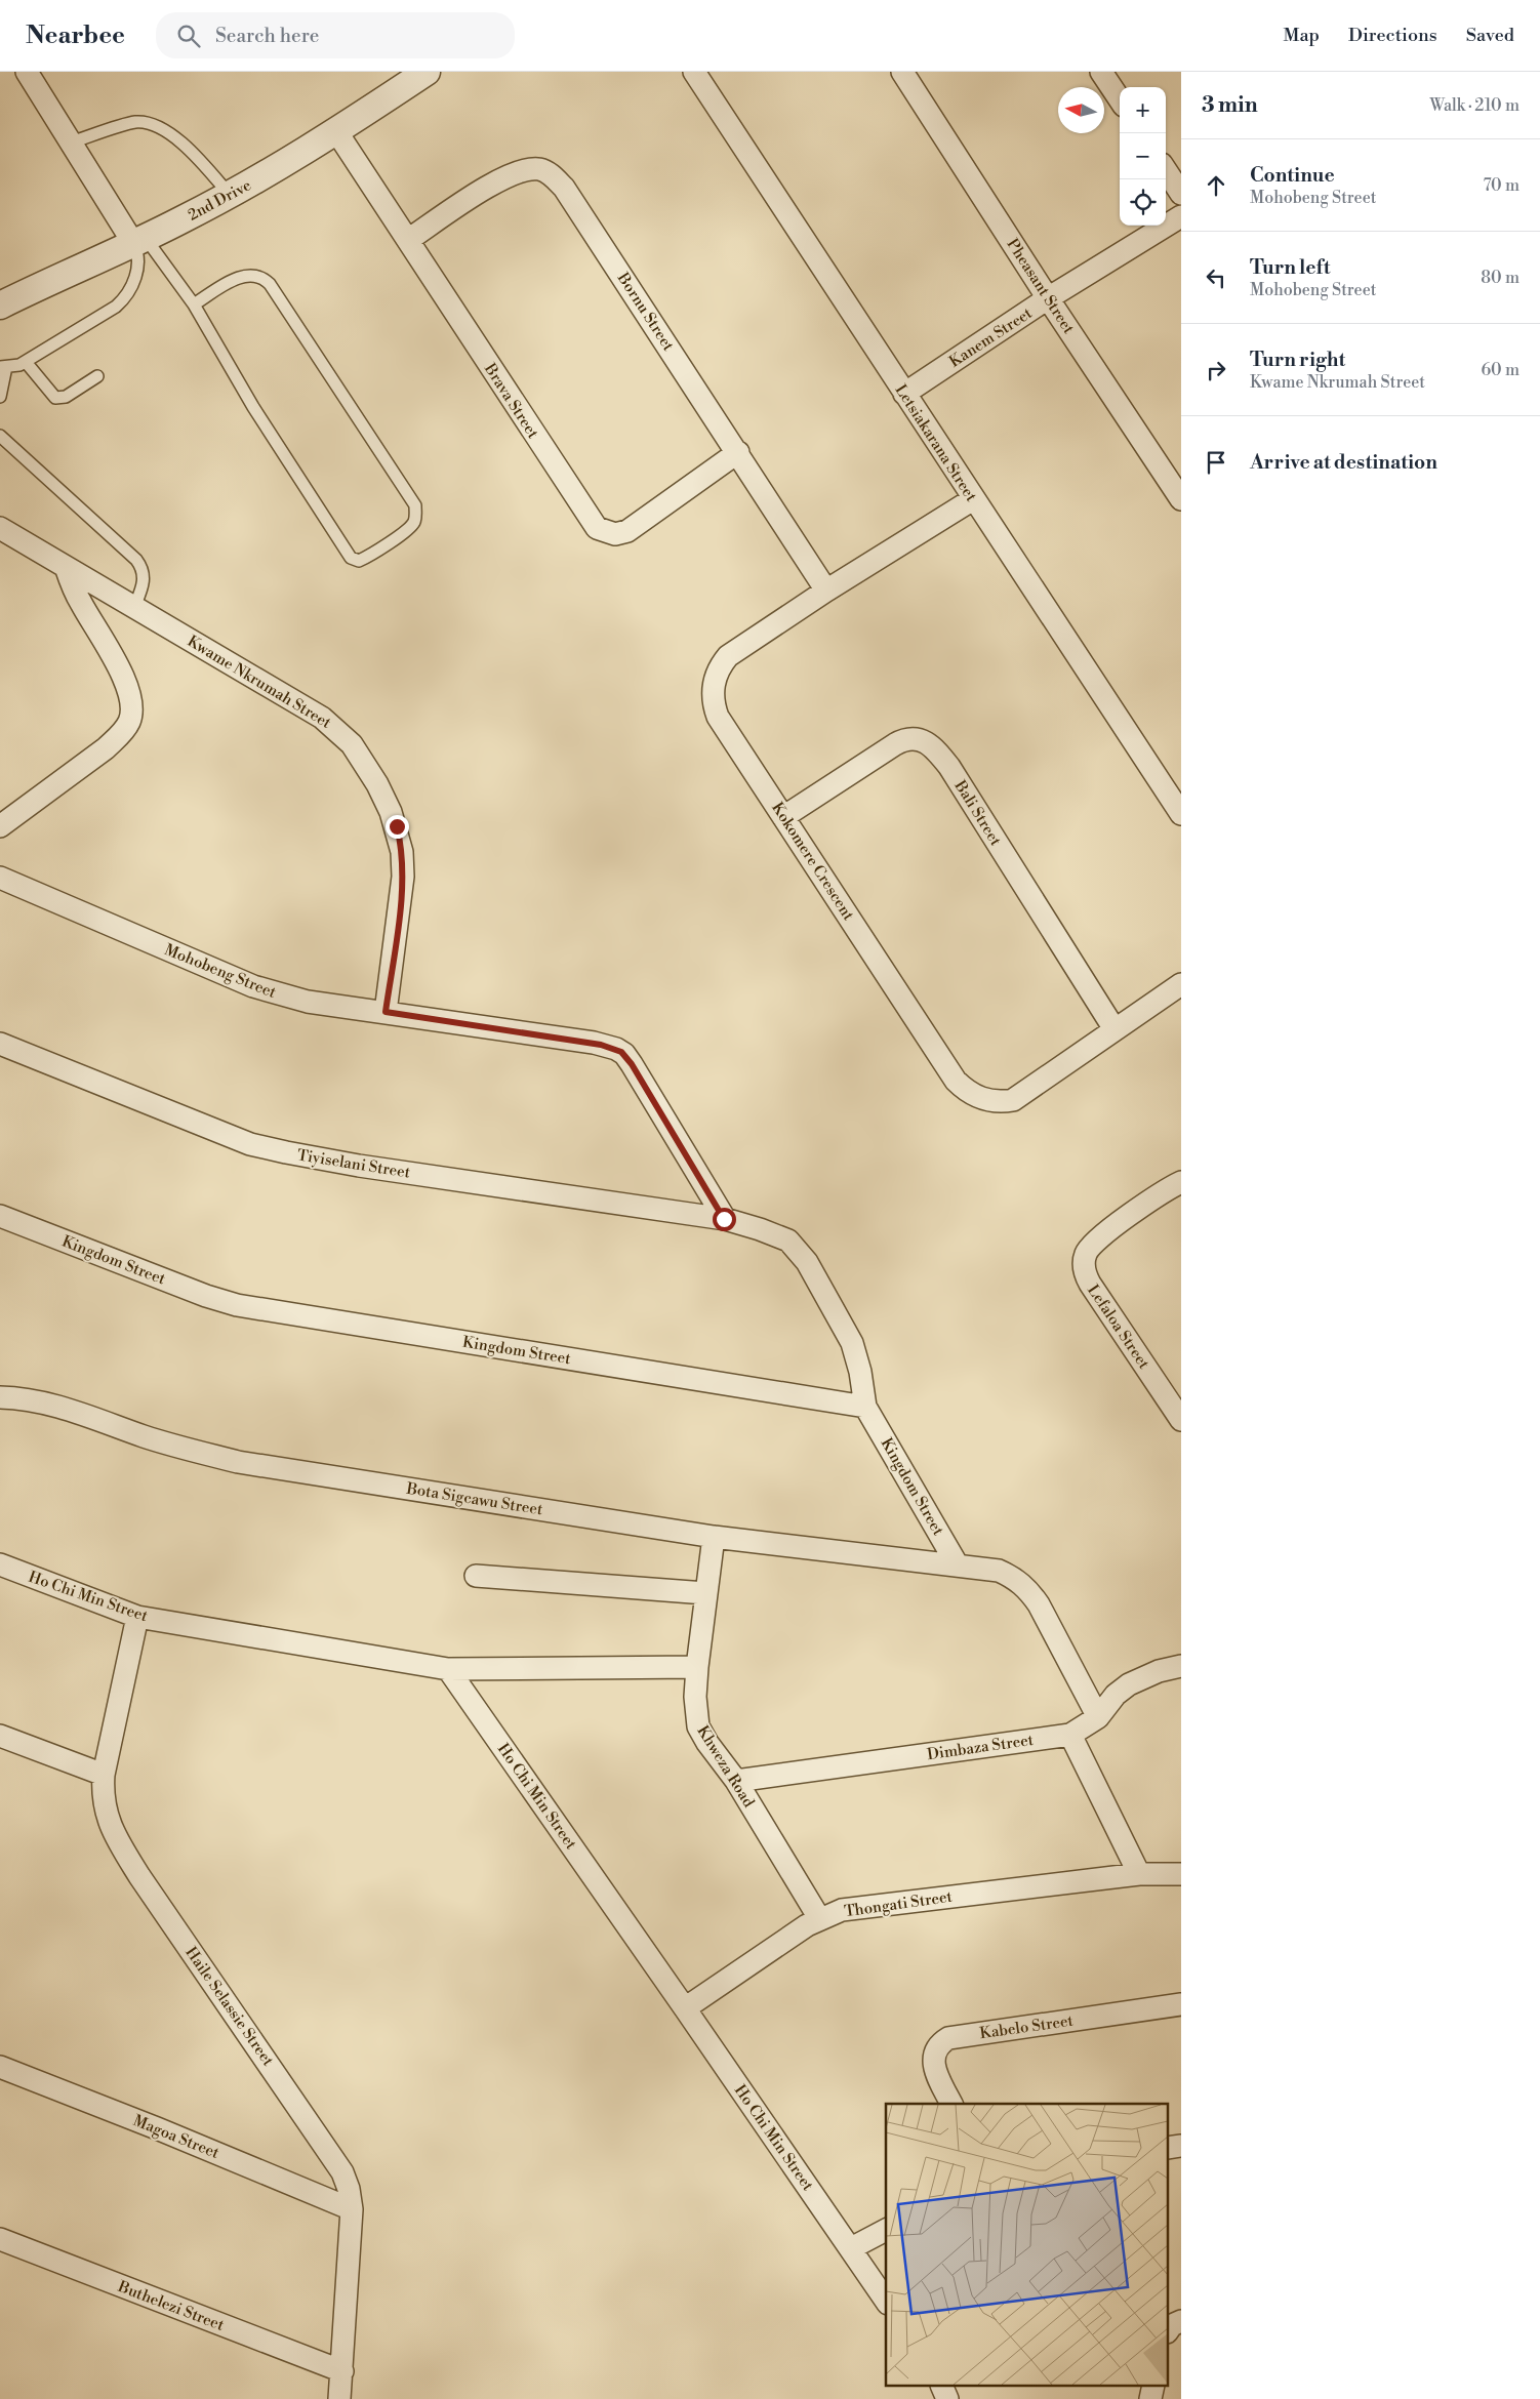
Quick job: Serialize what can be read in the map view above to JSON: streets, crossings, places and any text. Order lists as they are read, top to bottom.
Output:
{
  "streets": {
    "street": [
      "2nd Drive",
      "Pheasant Street",
      "Bornu Street",
      "Kanem Street",
      "Brava Street",
      "Letsiakarana Street",
      "Kwame Nkrumah Street",
      "Bali Street",
      "Kokomere Crescent",
      "Mohobeng Street",
      "Tiyiselani Street",
      "Kingdom Street",
      "Lefaloa Street",
      "Bota Sigcawu Street",
      "Ho Chi Min Street",
      "Dimbaza Street",
      "Khweza Road",
      "Thongati Street",
      "Haile Selassie Street",
      "Kabelo Street",
      "Magoa Street",
      "Buthelezi Street"
    ]
  },
  "crossings": [
    ["2nd Drive", "Brava Street"],
    ["Pheasant Street", "Kanem Street"],
    ["Bornu Street", "Brava Street"],
    ["Bornu Street", "Kokomere Crescent"],
    ["Kanem Street", "Letsiakarana Street"],
    ["Letsiakarana Street", "Kokomere Crescent"],
    ["Kwame Nkrumah Street", "Mohobeng Street"],
    ["Bali Street", "Kokomere Crescent"],
    ["Mohobeng Street", "Tiyiselani Street"],
    ["Tiyiselani Street", "Kingdom Street"],
    ["Kingdom Street", "Bota Sigcawu Street"],
    ["Bota Sigcawu Street", "Khweza Road"],
    ["Ho Chi Min Street", "Thongati Street"],
    ["Ho Chi Min Street", "Haile Selassie Street"],
    ["Dimbaza Street", "Khweza Road"],
    ["Khweza Road", "Thongati Street"],
    ["Haile Selassie Street", "Magoa Street"],
    ["Haile Selassie Street", "Buthelezi Street"]
  ],
  "north": "left",
  "page": {
    "header": "Nearbee",
    "search": "Search here",
    "nav": ["Map", "Directions", "Saved"],
    "heading": ["3 min", "Walk · 210 m"],
    "map_buttons": ["+", "−"],
    "list": [
      ["Continue", "Mohobeng Street", "70 m"],
      ["Turn left", "Mohobeng Street", "80 m"],
      ["Turn right", "Kwame Nkrumah Street", "60 m"],
      "Arrive at destination"
    ]
  }
}
